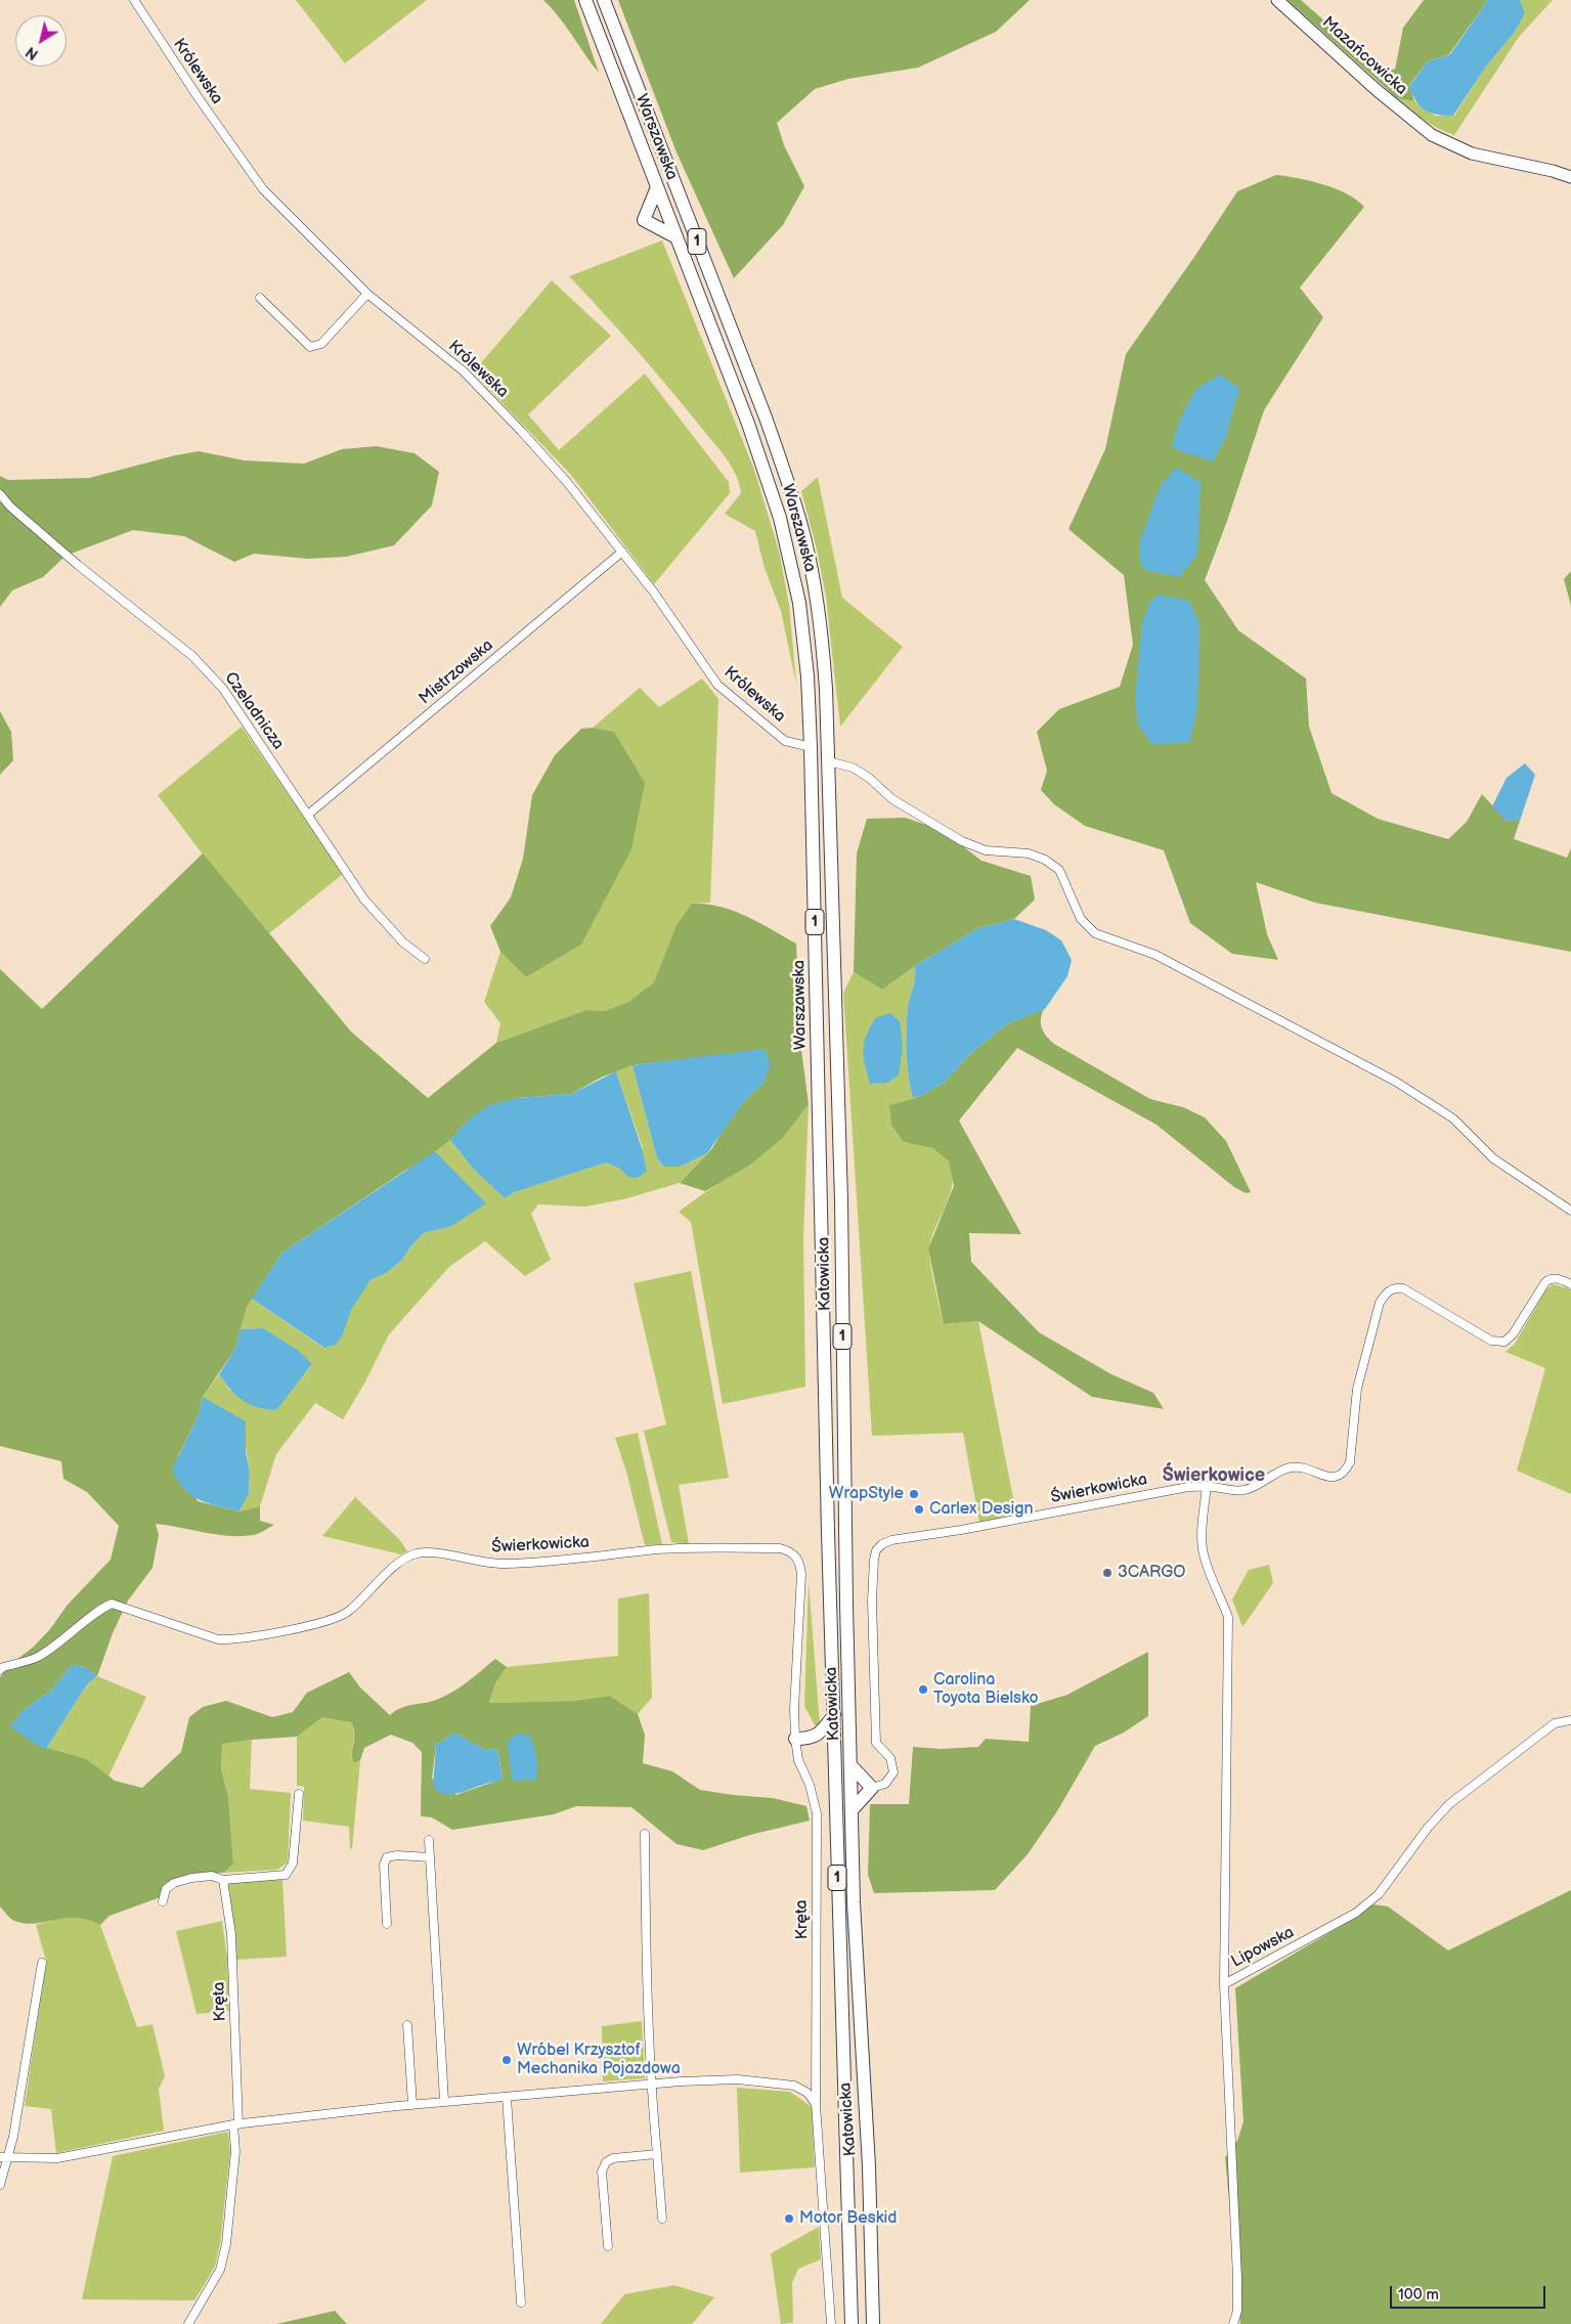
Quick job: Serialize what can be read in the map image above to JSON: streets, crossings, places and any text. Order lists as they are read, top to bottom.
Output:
{
  "streets": {
    "main road": ["Warszawska", "1", "Katowicka"],
    "street": [
      "Mazańcowicka",
      "Królewska",
      "Mistrzowska",
      "Czeladnicza",
      "Świerkowicka",
      "Kręta",
      "Lipowska"
    ]
  },
  "crossings": [
    ["Królewska", "Warszawska"],
    ["Królewska", "Mistrzowska"],
    ["Warszawska", "Katowicka"],
    ["Mistrzowska", "Czeladnicza"],
    ["Świerkowicka", "Kręta"]
  ],
  "districts": ["Świerkowice"],
  "places": [
    "WrapStyle",
    "Carlex Design",
    "3CARGO",
    "Carolina Toyota Bielsko",
    "Wróbel Krzysztof Mechanika Pojazdowa",
    "Motor Beskid"
  ],
  "scale_bar": "100 m",
  "north": "bottom left"
}
